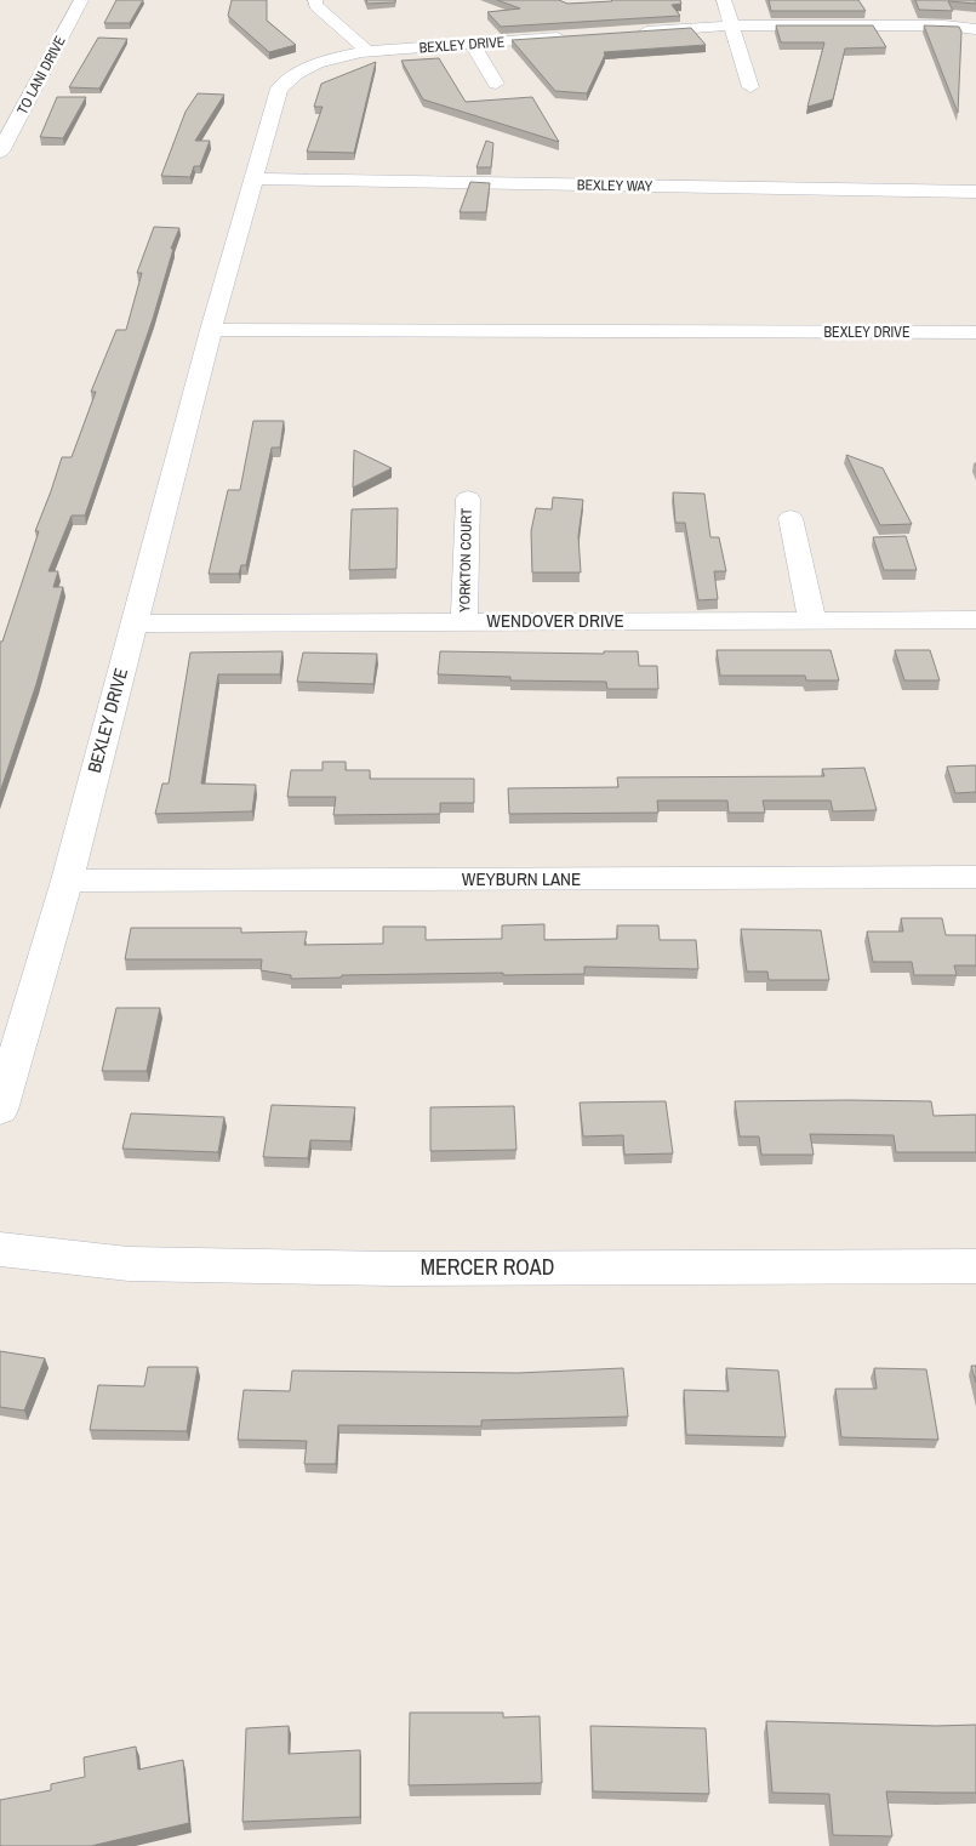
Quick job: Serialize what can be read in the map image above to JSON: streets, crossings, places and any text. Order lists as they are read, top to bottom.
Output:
{
  "streets": {
    "street": [
      "BEXLEY DRIVE",
      "TO LANI DRIVE",
      "BEXLEY WAY",
      "YORKTON COURT",
      "WENDOVER DRIVE",
      "WEYBURN LANE",
      "MERCER ROAD"
    ]
  },
  "crossings": [
    ["BEXLEY DRIVE", "BEXLEY WAY"],
    ["BEXLEY DRIVE", "WENDOVER DRIVE"],
    ["BEXLEY DRIVE", "WEYBURN LANE"],
    ["YORKTON COURT", "WENDOVER DRIVE"]
  ]
}
